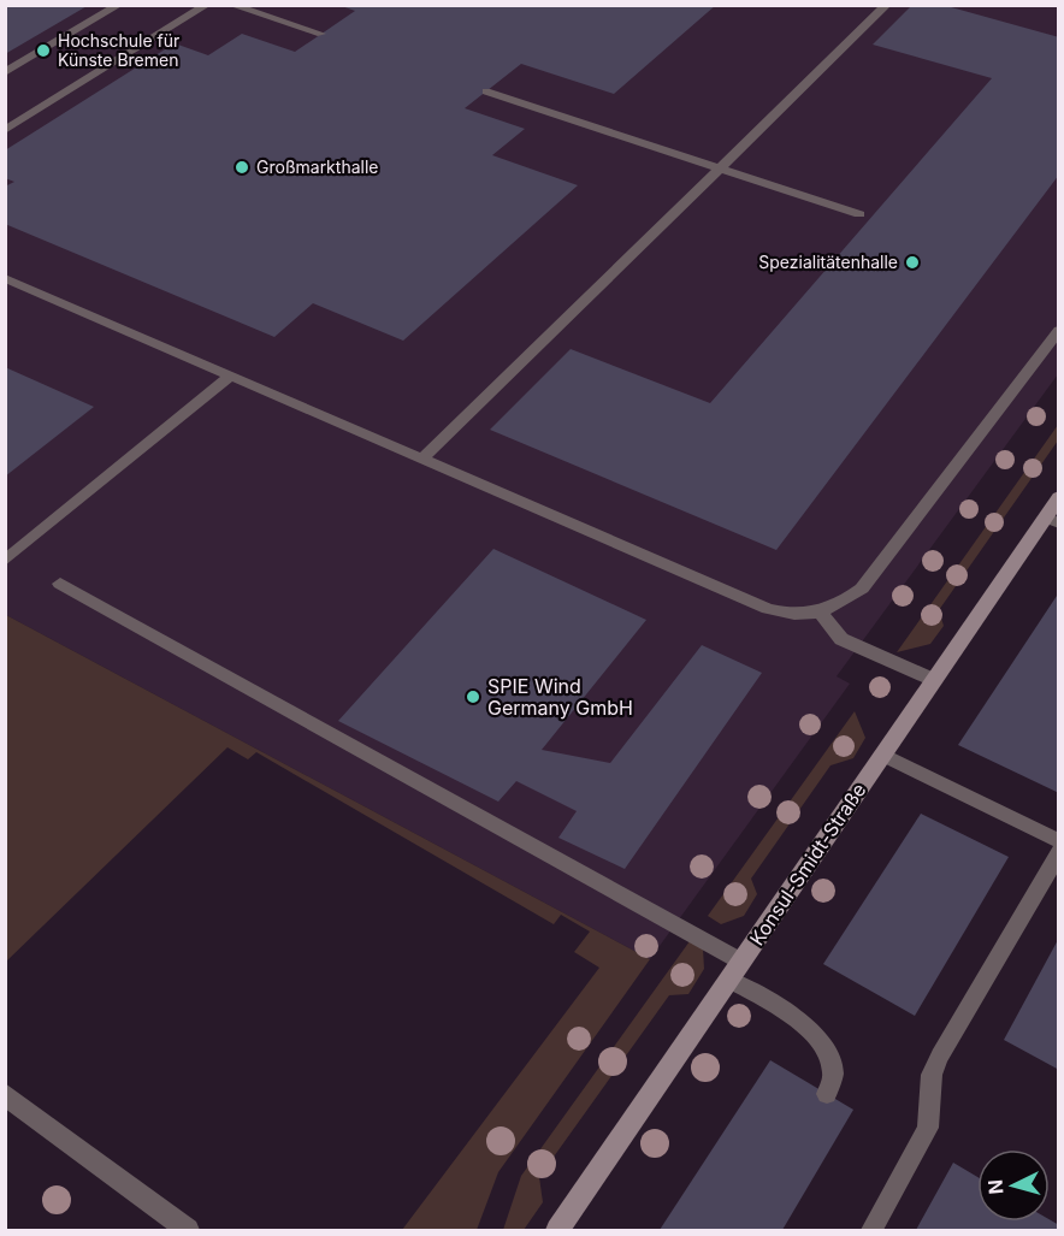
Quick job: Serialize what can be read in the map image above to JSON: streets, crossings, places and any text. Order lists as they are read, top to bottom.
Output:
{
  "streets": {
    "street": ["Konsul-Smidt-Straße"]
  },
  "places": [
    "Hochschule für Künste Bremen",
    "Großmarkthalle",
    "Spezialitätenhalle",
    "SPIE Wind Germany GmbH"
  ],
  "north": "left"
}
